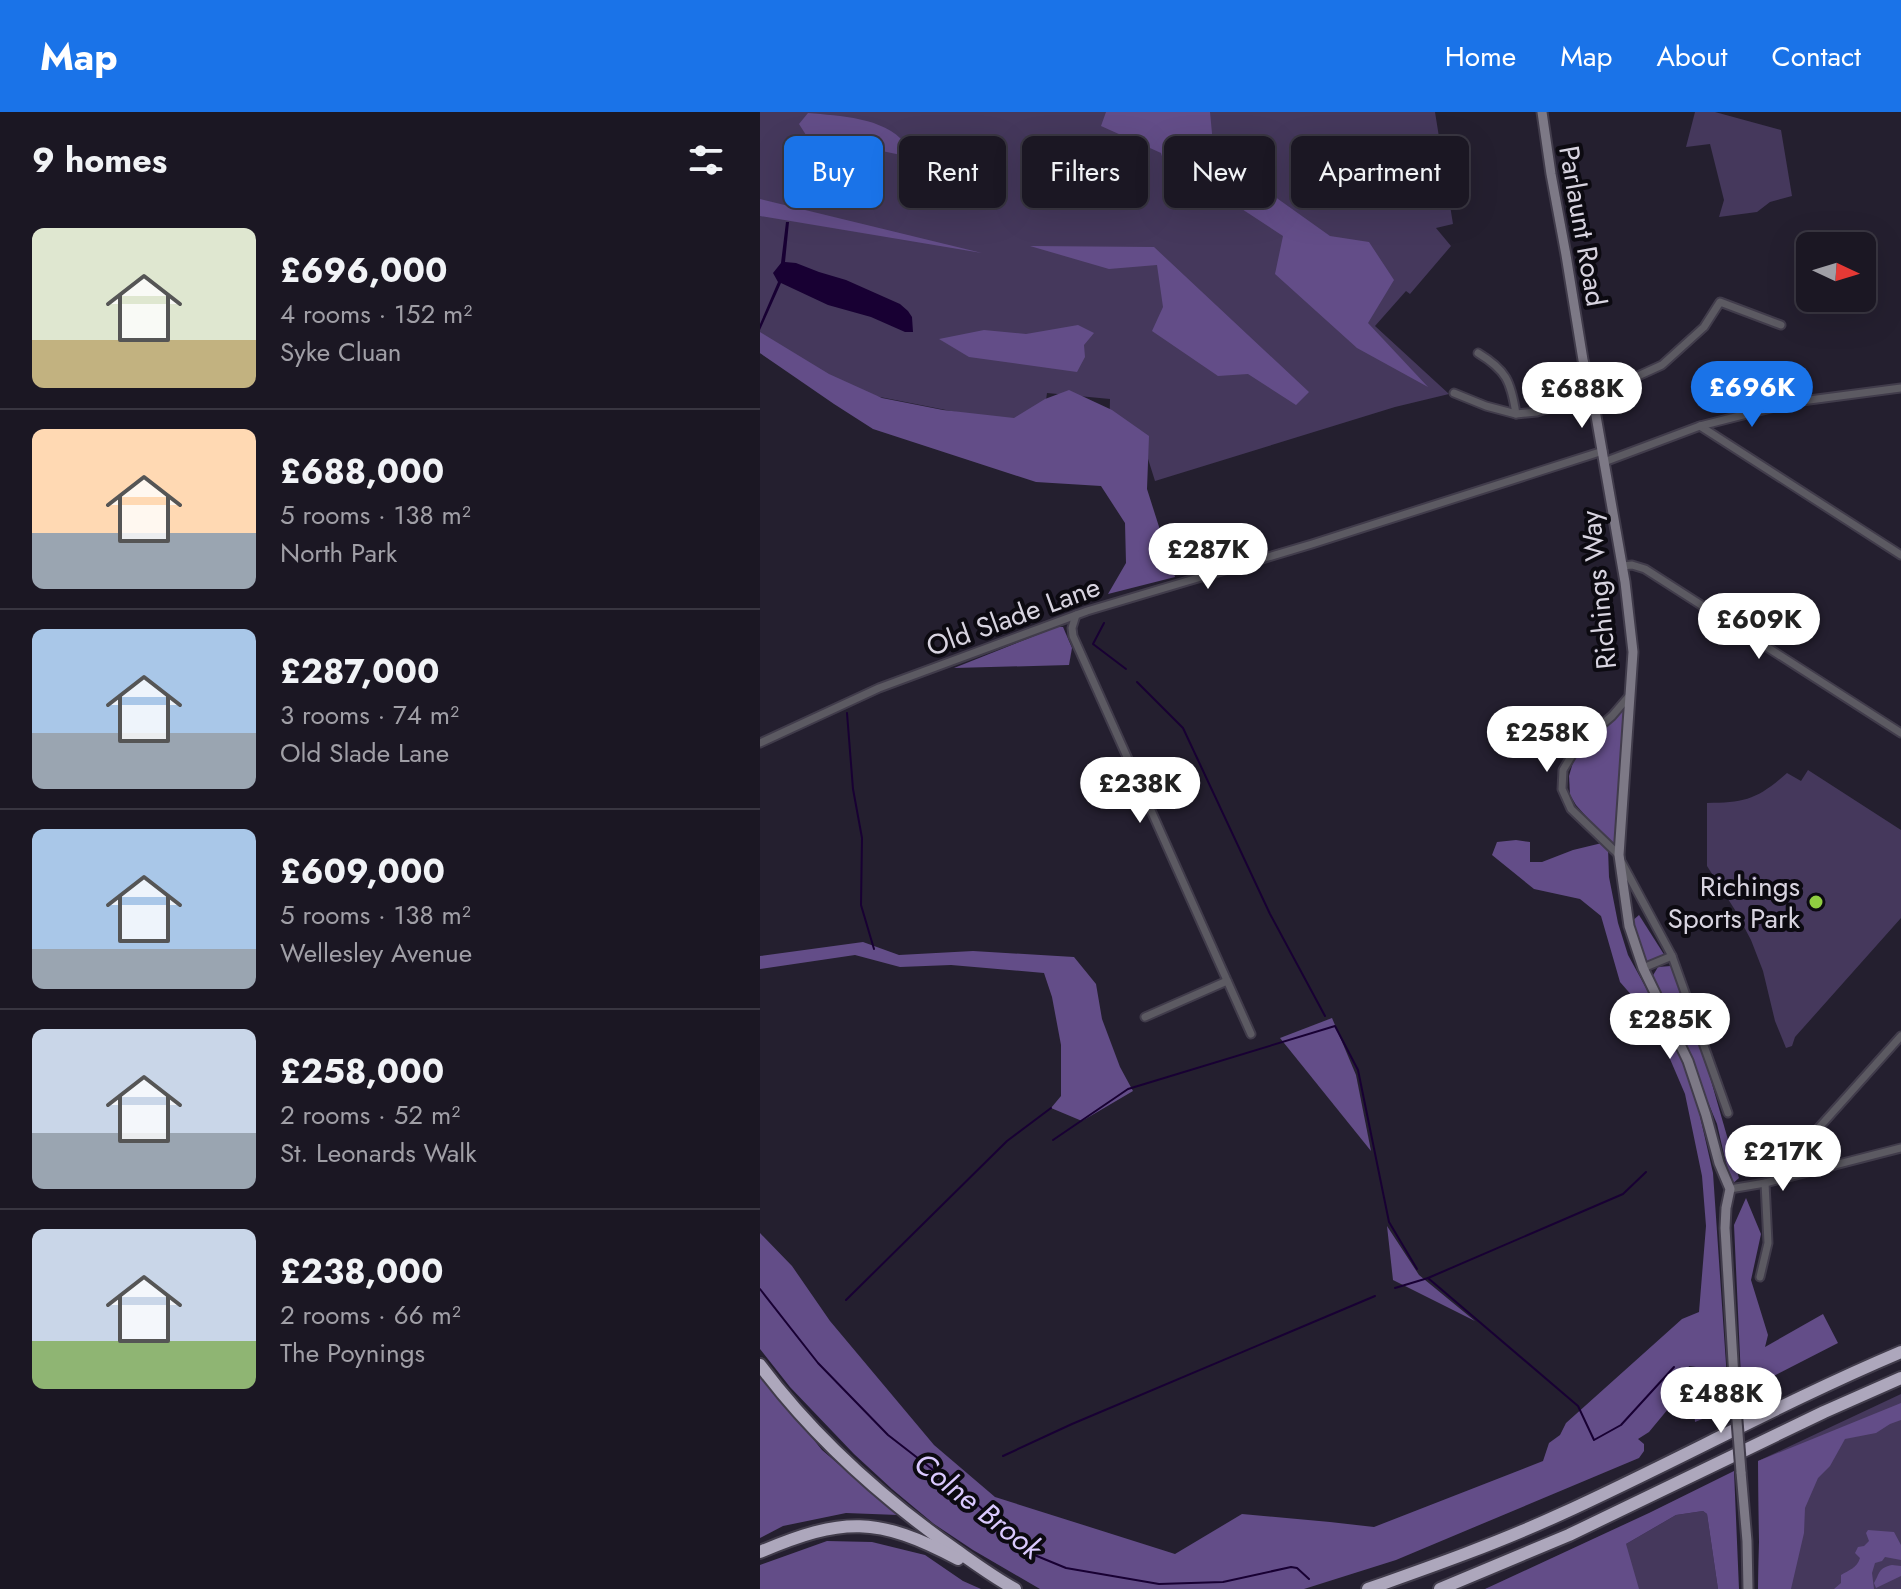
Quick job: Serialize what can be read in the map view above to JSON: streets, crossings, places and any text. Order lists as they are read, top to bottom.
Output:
{
  "streets": {
    "street": ["Parlaunt Road", "Richings Way", "Old Slade Lane"]
  },
  "crossings": [
    ["Parlaunt Road", "Richings Way"],
    ["Parlaunt Road", "Old Slade Lane"],
    ["Richings Way", "Old Slade Lane"]
  ],
  "water": ["Colne Brook"],
  "places": ["Richings Sports Park"],
  "north": "right",
  "page": {
    "header": "Map",
    "nav": [
      "Home",
      "Map",
      "About",
      "Contact"
    ],
    "heading": "9 homes",
    "chip": [
      "Buy",
      "Rent",
      "Filters",
      "New",
      "Apartment"
    ],
    "list": [
      {
        "name": "£696,000",
        "note": "4 rooms · 152 m² · Syke Cluan"
      },
      {
        "name": "£688,000",
        "note": "5 rooms · 138 m² · North Park"
      },
      {
        "name": "£287,000",
        "note": "3 rooms · 74 m² · Old Slade Lane"
      },
      {
        "name": "£609,000",
        "note": "5 rooms · 138 m² · Wellesley Avenue"
      },
      {
        "name": "£258,000",
        "note": "2 rooms · 52 m² · St. Leonards Walk"
      },
      {
        "name": "£238,000",
        "note": "2 rooms · 66 m² · The Poynings"
      }
    ],
    "price": [
      "£696K",
      "£688K",
      "£287K",
      "£609K",
      "£258K",
      "£238K",
      "£285K",
      "£217K",
      "£488K"
    ]
  }
}
